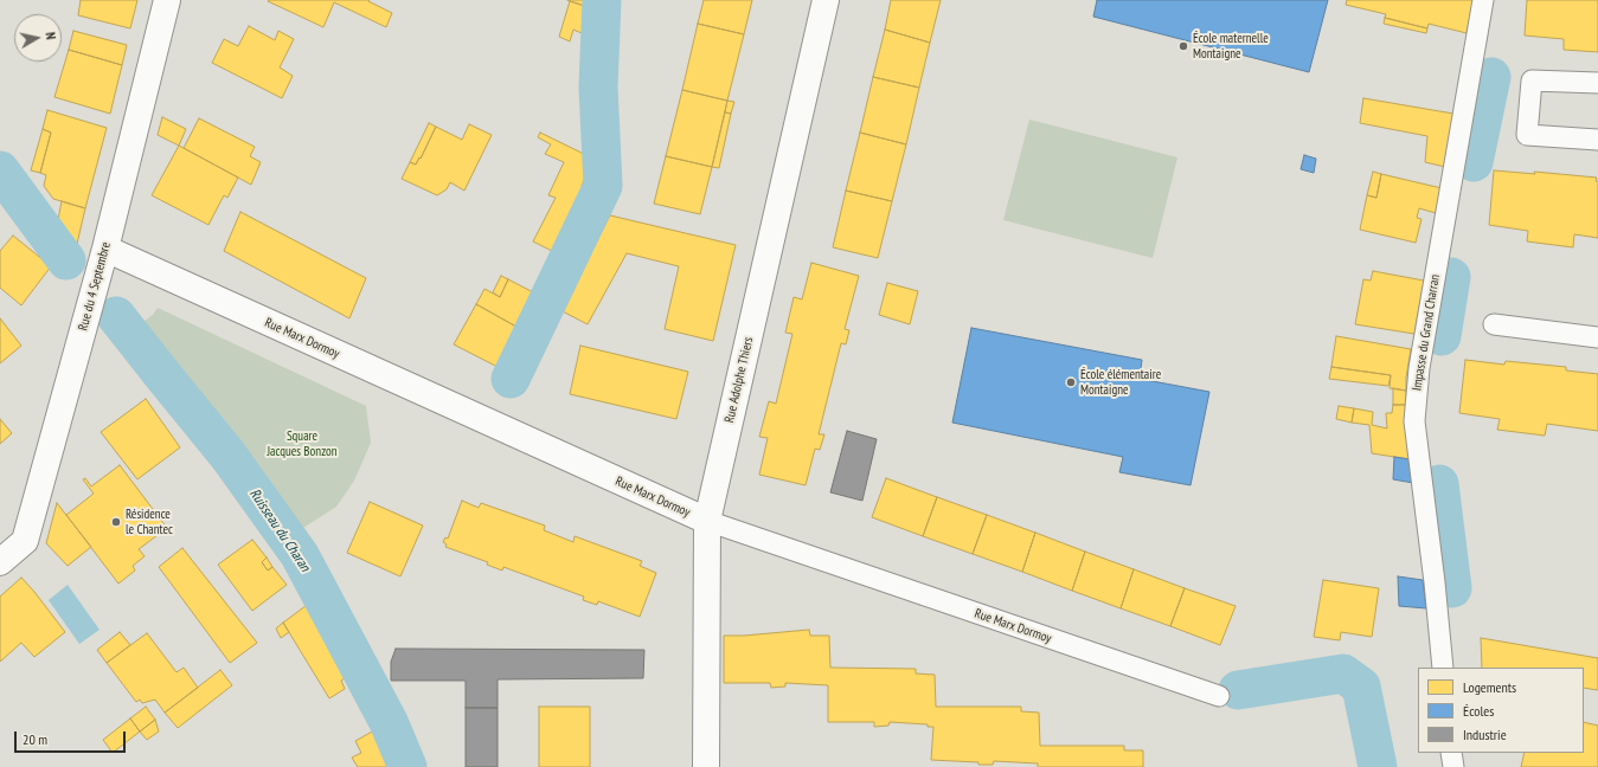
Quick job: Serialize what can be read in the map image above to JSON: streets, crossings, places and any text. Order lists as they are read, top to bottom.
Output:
{
  "streets": {
    "street": ["Rue du 4 Septembre", "Rue Marx Dormoy", "Rue Adolphe Thiers"],
    "lane": ["Impasse du Grand Charran"]
  },
  "crossings": [
    ["Rue du 4 Septembre", "Rue Marx Dormoy"],
    ["Rue Marx Dormoy", "Rue Adolphe Thiers"]
  ],
  "water": ["Ruisseau du Charan"],
  "parks": ["Square Jacques Bonzon"],
  "places": ["École maternelle Montaigne", "École élémentaire Montaigne", "Résidence le Chantec"],
  "legend": ["Logements", "Écoles", "Industrie"],
  "scale_bar": "20 m",
  "north": "right"
}
